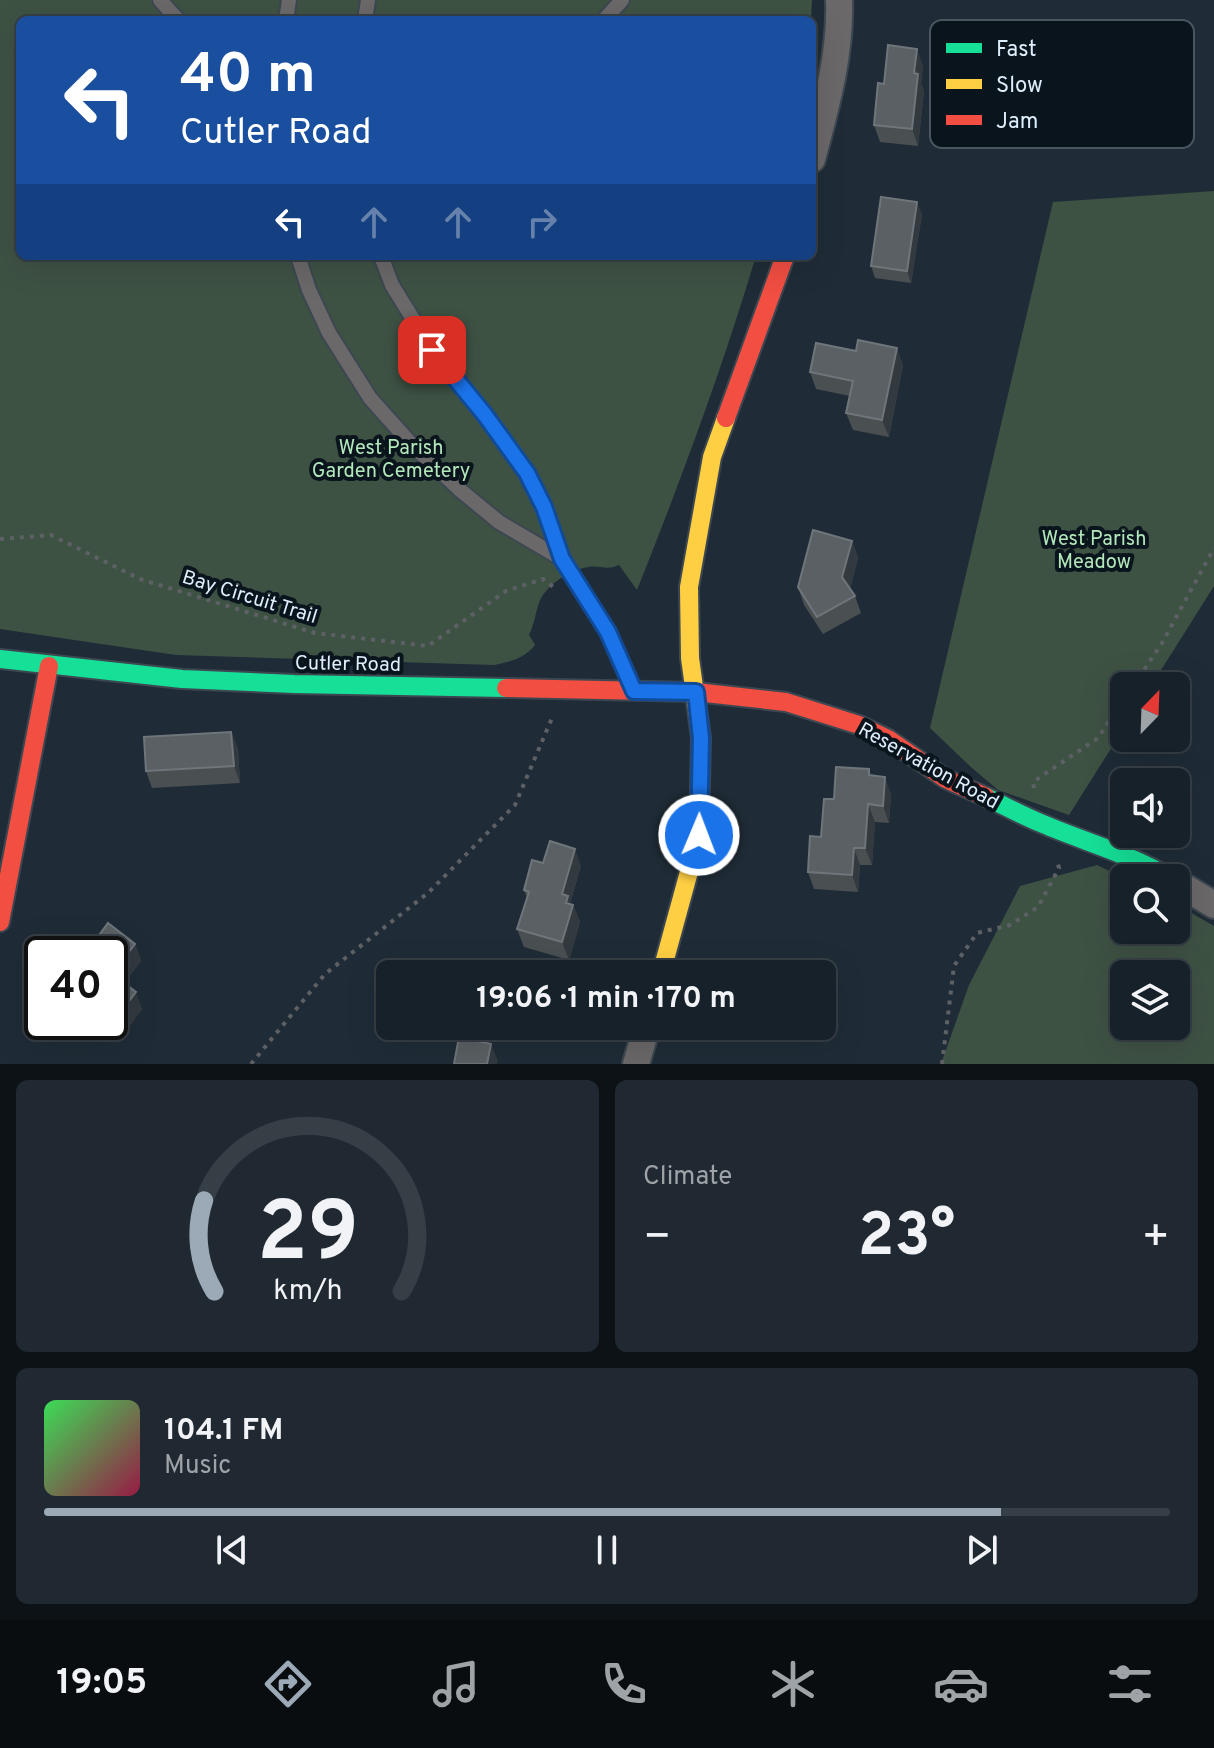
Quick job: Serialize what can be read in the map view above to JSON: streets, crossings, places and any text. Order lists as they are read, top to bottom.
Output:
{
  "streets": {
    "street": ["Cutler Road", "Reservation Road"],
    "path": ["Bay Circuit Trail"]
  },
  "crossings": [
    ["Cutler Road", "Reservation Road"]
  ],
  "parks": ["West Parish Garden Cemetery", "West Parish Meadow"],
  "legend": ["Fast", "Slow", "Jam"],
  "north": "top right",
  "page": {
    "turn": ["40 m", "Cutler Road"],
    "limit": "40",
    "trip": "19:06 · 1 min · 170 m",
    "tile": "Climate",
    "heat": ["−", "23°", "+"],
    "song": ["104.1 FM", "Music"],
    "tabs": "19:05",
    "gauge": ["29", "km/h"]
  }
}
